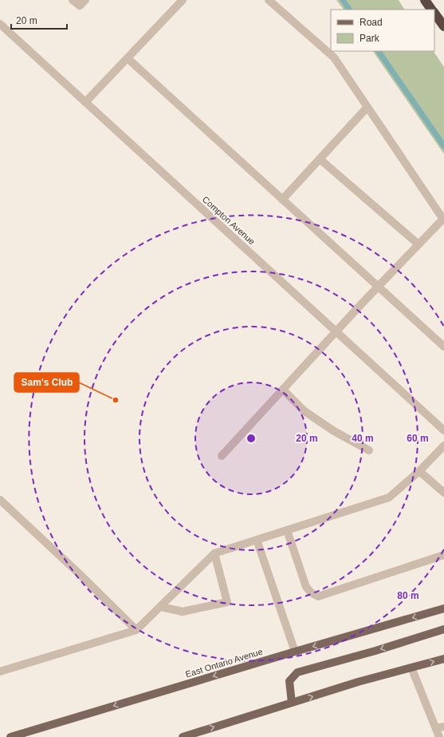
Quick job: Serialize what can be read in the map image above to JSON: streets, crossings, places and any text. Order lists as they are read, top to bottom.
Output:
{
  "streets": {
    "main road": ["East Ontario Avenue"],
    "street": ["Compton Avenue"]
  },
  "places": ["Sam's Club"],
  "legend": ["Road", "Park"],
  "scale_bar": "20 m",
  "rings": [
    "20 m",
    "40 m",
    "60 m",
    "80 m"
  ]
}
